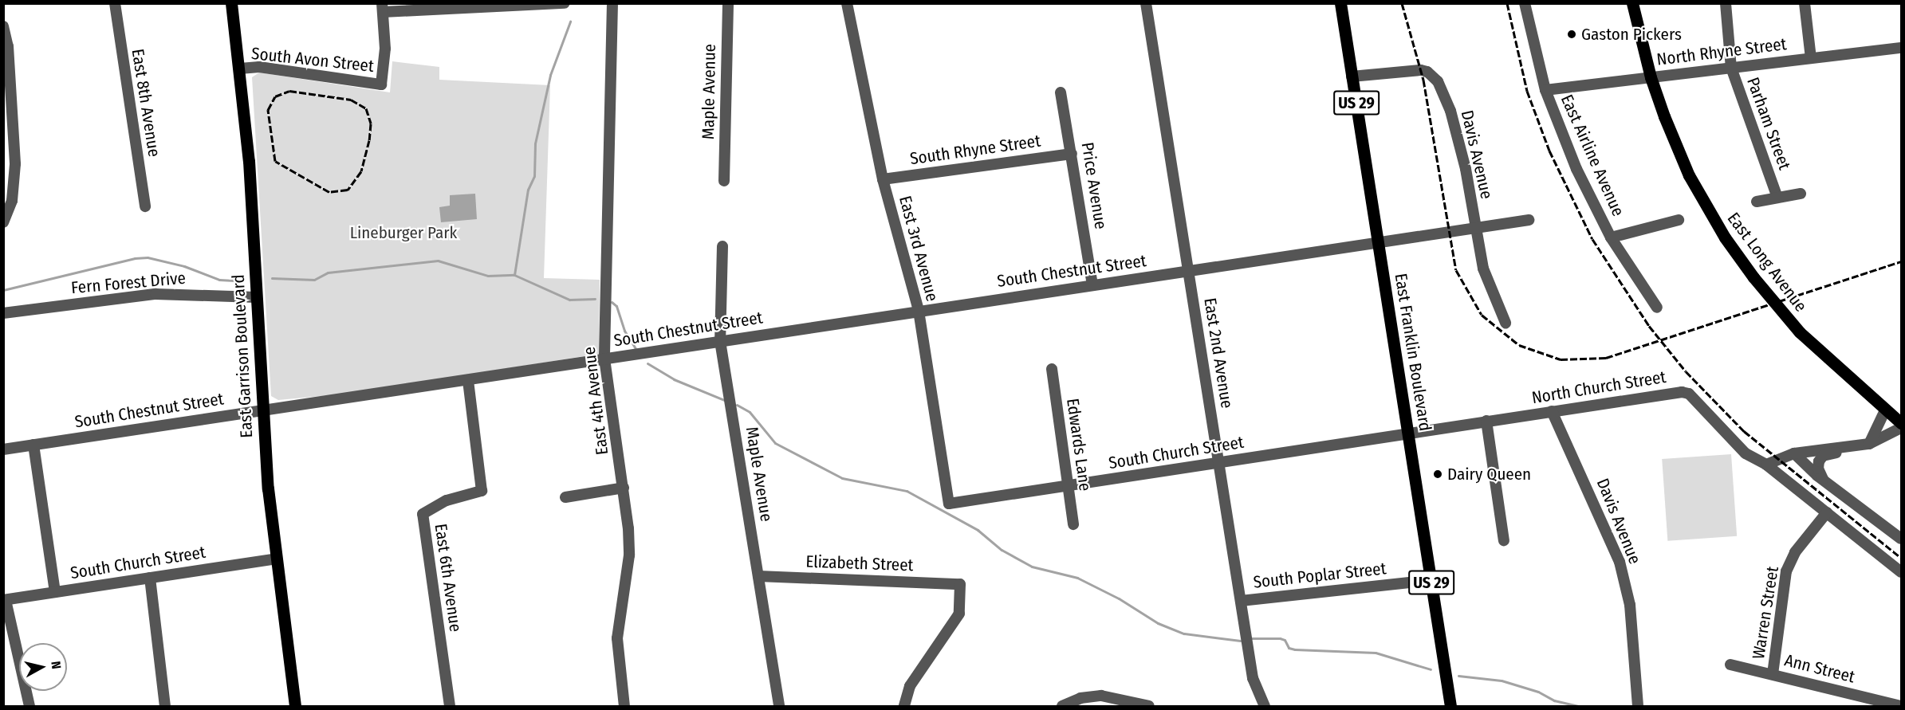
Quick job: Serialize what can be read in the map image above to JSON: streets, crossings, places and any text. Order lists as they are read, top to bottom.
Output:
{
  "streets": {
    "main road": [
      "US 29",
      "East Long Avenue",
      "East Franklin Boulevard",
      "East Garrison Boulevard"
    ],
    "street": [
      "North Rhyne Street",
      "South Avon Street",
      "Maple Avenue",
      "East 8th Avenue",
      "Parham Street",
      "South Rhyne Street",
      "Davis Avenue",
      "East Airline Avenue",
      "Price Avenue",
      "East 3rd Avenue",
      "South Chestnut Street",
      "Fern Forest Drive",
      "East 2nd Avenue",
      "North Church Street",
      "East 4th Avenue",
      "Edwards Lane",
      "South Church Street",
      "Elizabeth Street",
      "South Poplar Street",
      "East 6th Avenue",
      "Warren Street",
      "Ann Street"
    ]
  },
  "crossings": [
    ["North Rhyne Street", "Parham Street"],
    ["North Rhyne Street", "East Airline Avenue"],
    ["North Rhyne Street", "East Long Avenue"],
    ["South Avon Street", "East Garrison Boulevard"],
    ["Maple Avenue", "South Chestnut Street"],
    ["Maple Avenue", "Elizabeth Street"],
    ["South Rhyne Street", "Price Avenue"],
    ["South Rhyne Street", "East 3rd Avenue"],
    ["Davis Avenue", "South Chestnut Street"],
    ["Davis Avenue", "East Franklin Boulevard"],
    ["Davis Avenue", "North Church Street"],
    ["Price Avenue", "South Chestnut Street"],
    ["East 3rd Avenue", "South Chestnut Street"],
    ["East 3rd Avenue", "South Church Street"],
    ["South Chestnut Street", "East Franklin Boulevard"],
    ["South Chestnut Street", "East 2nd Avenue"],
    ["South Chestnut Street", "East Garrison Boulevard"],
    ["South Chestnut Street", "East 4th Avenue"],
    ["South Chestnut Street", "East 6th Avenue"],
    ["Fern Forest Drive", "East Garrison Boulevard"],
    ["East Franklin Boulevard", "North Church Street"],
    ["East Franklin Boulevard", "South Church Street"],
    ["East Franklin Boulevard", "South Poplar Street"],
    ["East 2nd Avenue", "South Church Street"],
    ["East 2nd Avenue", "South Poplar Street"],
    ["East Garrison Boulevard", "South Church Street"],
    ["North Church Street", "South Church Street"],
    ["Edwards Lane", "South Church Street"],
    ["Warren Street", "Ann Street"]
  ],
  "parks": ["Lineburger Park"],
  "places": ["Gaston Pickers", "Dairy Queen"],
  "north": "right"
}
